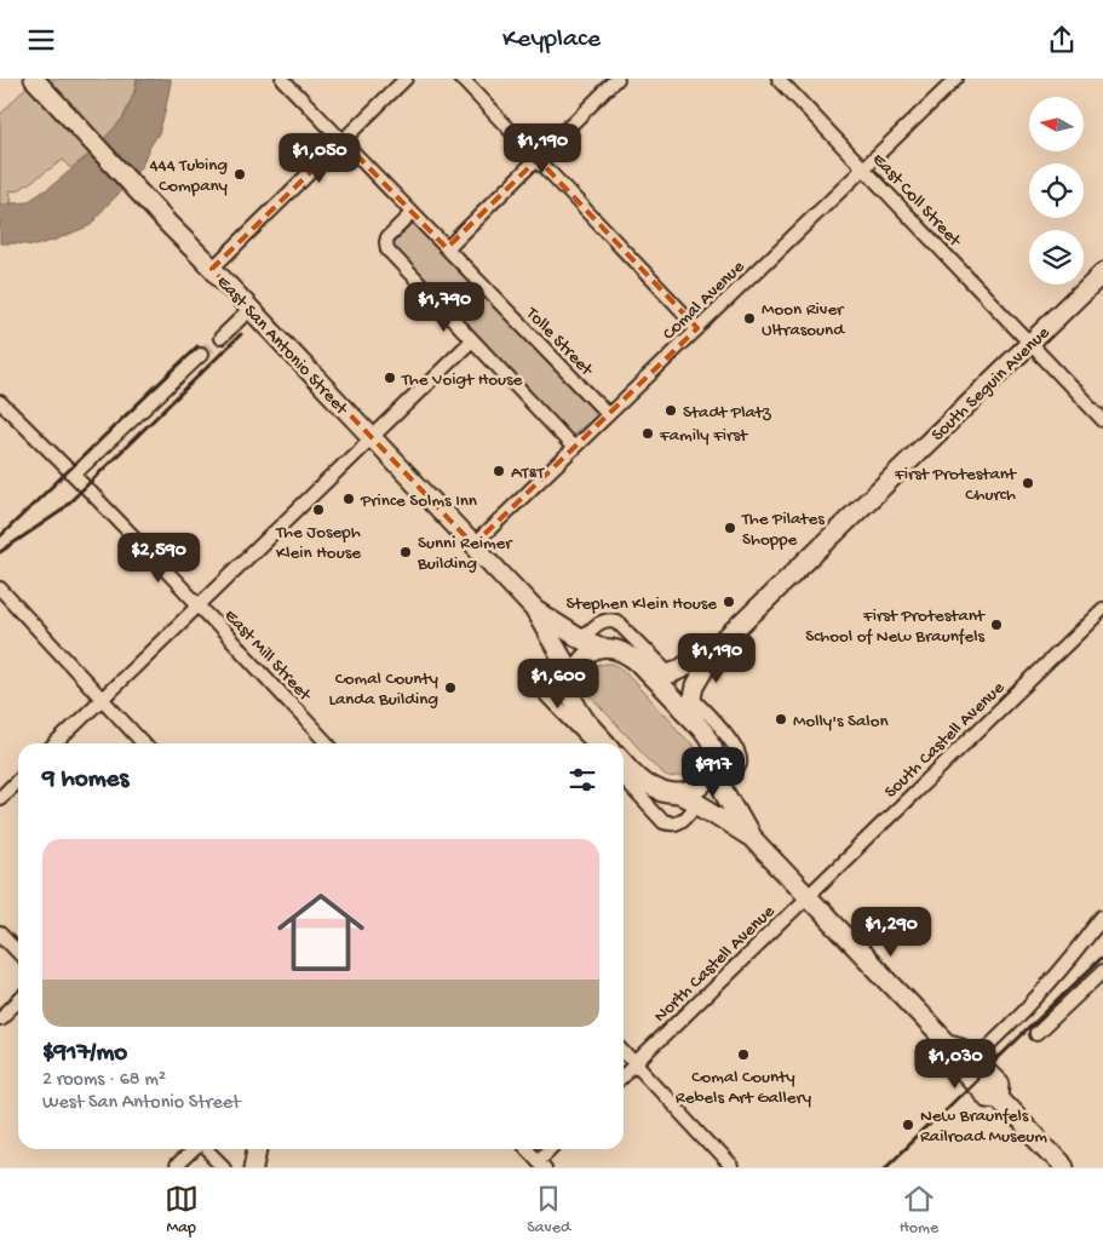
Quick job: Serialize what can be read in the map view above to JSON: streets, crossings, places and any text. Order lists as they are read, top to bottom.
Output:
{
  "streets": {
    "main road": ["East San Antonio Street", "South Seguin Avenue"],
    "street": [
      "East Coll Street",
      "Comal Avenue",
      "Tolle Street",
      "East Mill Street",
      "South Castell Avenue",
      "North Castell Avenue"
    ]
  },
  "crossings": [
    ["East Coll Street", "Comal Avenue"],
    ["East Coll Street", "South Seguin Avenue"],
    ["Comal Avenue", "Tolle Street"],
    ["Comal Avenue", "East San Antonio Street"],
    ["South Castell Avenue", "North Castell Avenue"]
  ],
  "places": [
    "444 Tubing Company",
    "Moon River Ultrasound",
    "The Voigt House",
    "Stadt Platz",
    "Family First",
    "AT&T",
    "First Protestant Church",
    "Prince Solms Inn",
    "The Joseph Klein House",
    "The Pilates Shoppe",
    "Sunni Reimer Building",
    "Stephen Klein House",
    "First Protestant School of New Braunfels",
    "Comal County Landa Building",
    "Molly's Salon",
    "Comal County Rebels Art Gallery",
    "New Braunfels Railroad Museum"
  ],
  "north": "left",
  "page": {
    "header": "Keyplace",
    "price": [
      "$1,190",
      "$1,050",
      "$1,790",
      "$2,590",
      "$1,190",
      "$1,600",
      "$917",
      "$1,290",
      "$1,030"
    ],
    "heading": "9 homes",
    "list": [
      {
        "name": "$917/mo",
        "note": "2 rooms · 68 m² · West San Antonio Street"
      }
    ],
    "tabs": ["Map", "Saved", "Home"]
  }
}
